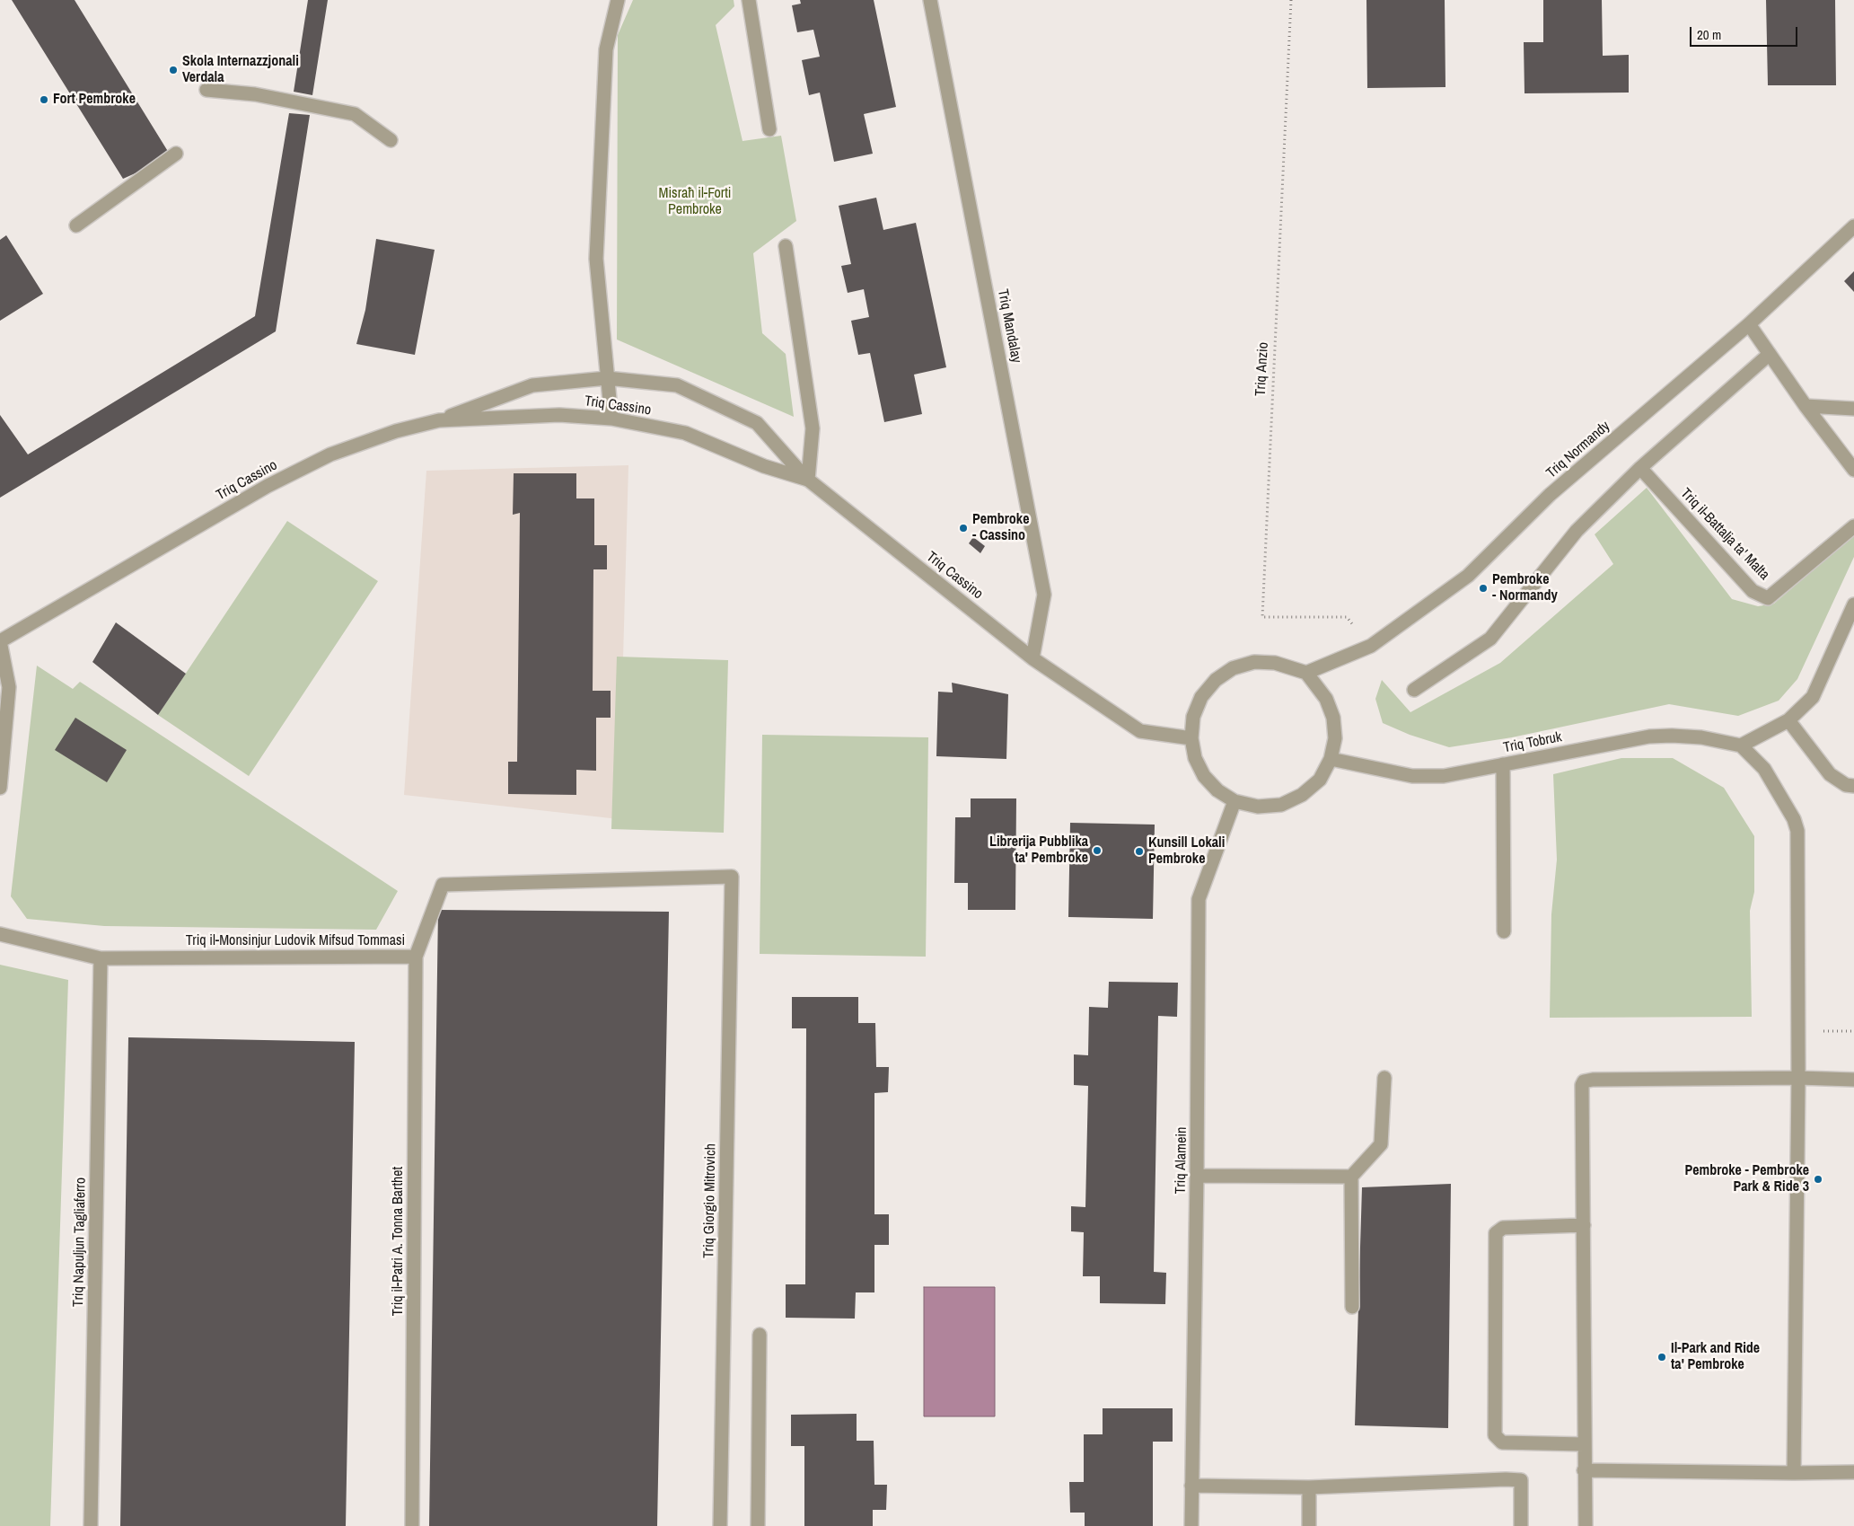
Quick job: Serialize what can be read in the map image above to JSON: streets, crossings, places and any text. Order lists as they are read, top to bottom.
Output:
{
  "streets": {
    "street": [
      "Triq Mandalay",
      "Triq Cassino",
      "Triq Normandy",
      "Triq il-Battalja ta' Malta",
      "Triq Tobruk",
      "Triq il-Monsinjur Ludovik Mifsud Tommasi",
      "Triq Alamein",
      "Triq Giorgio Mitrovich",
      "Triq il-Patri A. Tonna Barthet",
      "Triq Napuljun Tagliaferro"
    ],
    "path": ["Triq Anzio"]
  },
  "crossings": [
    ["Triq Mandalay", "Triq Cassino"],
    ["Triq Anzio", "Triq Normandy"],
    ["Triq Cassino", "Triq Normandy"],
    ["Triq Cassino", "Triq Tobruk"],
    ["Triq Cassino", "Triq Alamein"],
    ["Triq Normandy", "Triq Tobruk"],
    ["Triq Normandy", "Triq Alamein"],
    ["Triq Tobruk", "Triq Alamein"],
    ["Triq il-Monsinjur Ludovik Mifsud Tommasi", "Triq Giorgio Mitrovich"],
    ["Triq il-Monsinjur Ludovik Mifsud Tommasi", "Triq il-Patri A. Tonna Barthet"],
    ["Triq il-Monsinjur Ludovik Mifsud Tommasi", "Triq Napuljun Tagliaferro"]
  ],
  "parks": ["Misraħ il-Forti Pembroke"],
  "places": [
    "Skola Internazzjonali Verdala",
    "Fort Pembroke",
    "Pembroke - Cassino",
    "Pembroke - Normandy",
    "Librerija Pubblika ta' Pembroke",
    "Kunsill Lokali Pembroke",
    "Pembroke - Pembroke Park & Ride 3",
    "Il-Park and Ride ta' Pembroke"
  ],
  "scale_bar": "20 m"
}
